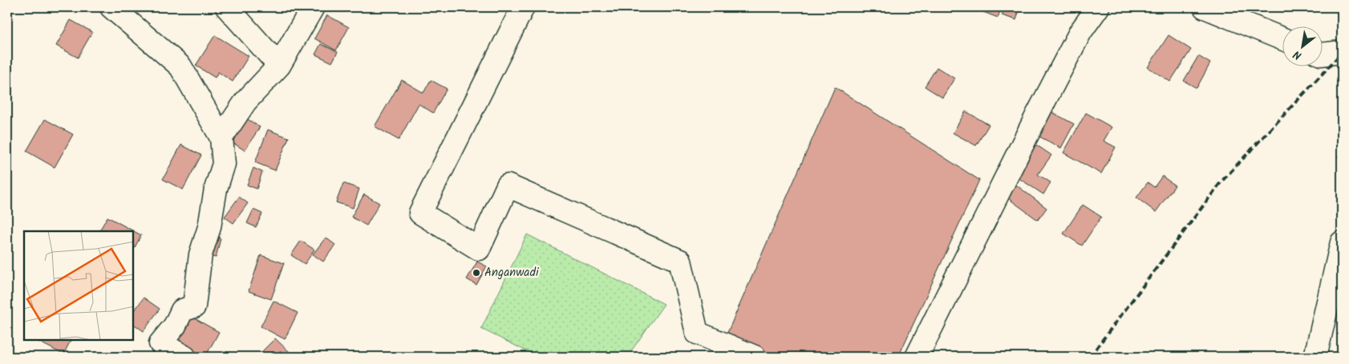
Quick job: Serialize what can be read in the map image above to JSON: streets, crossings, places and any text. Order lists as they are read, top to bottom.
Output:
{
  "places": ["Anganwadi"],
  "north": "bottom left"
}
